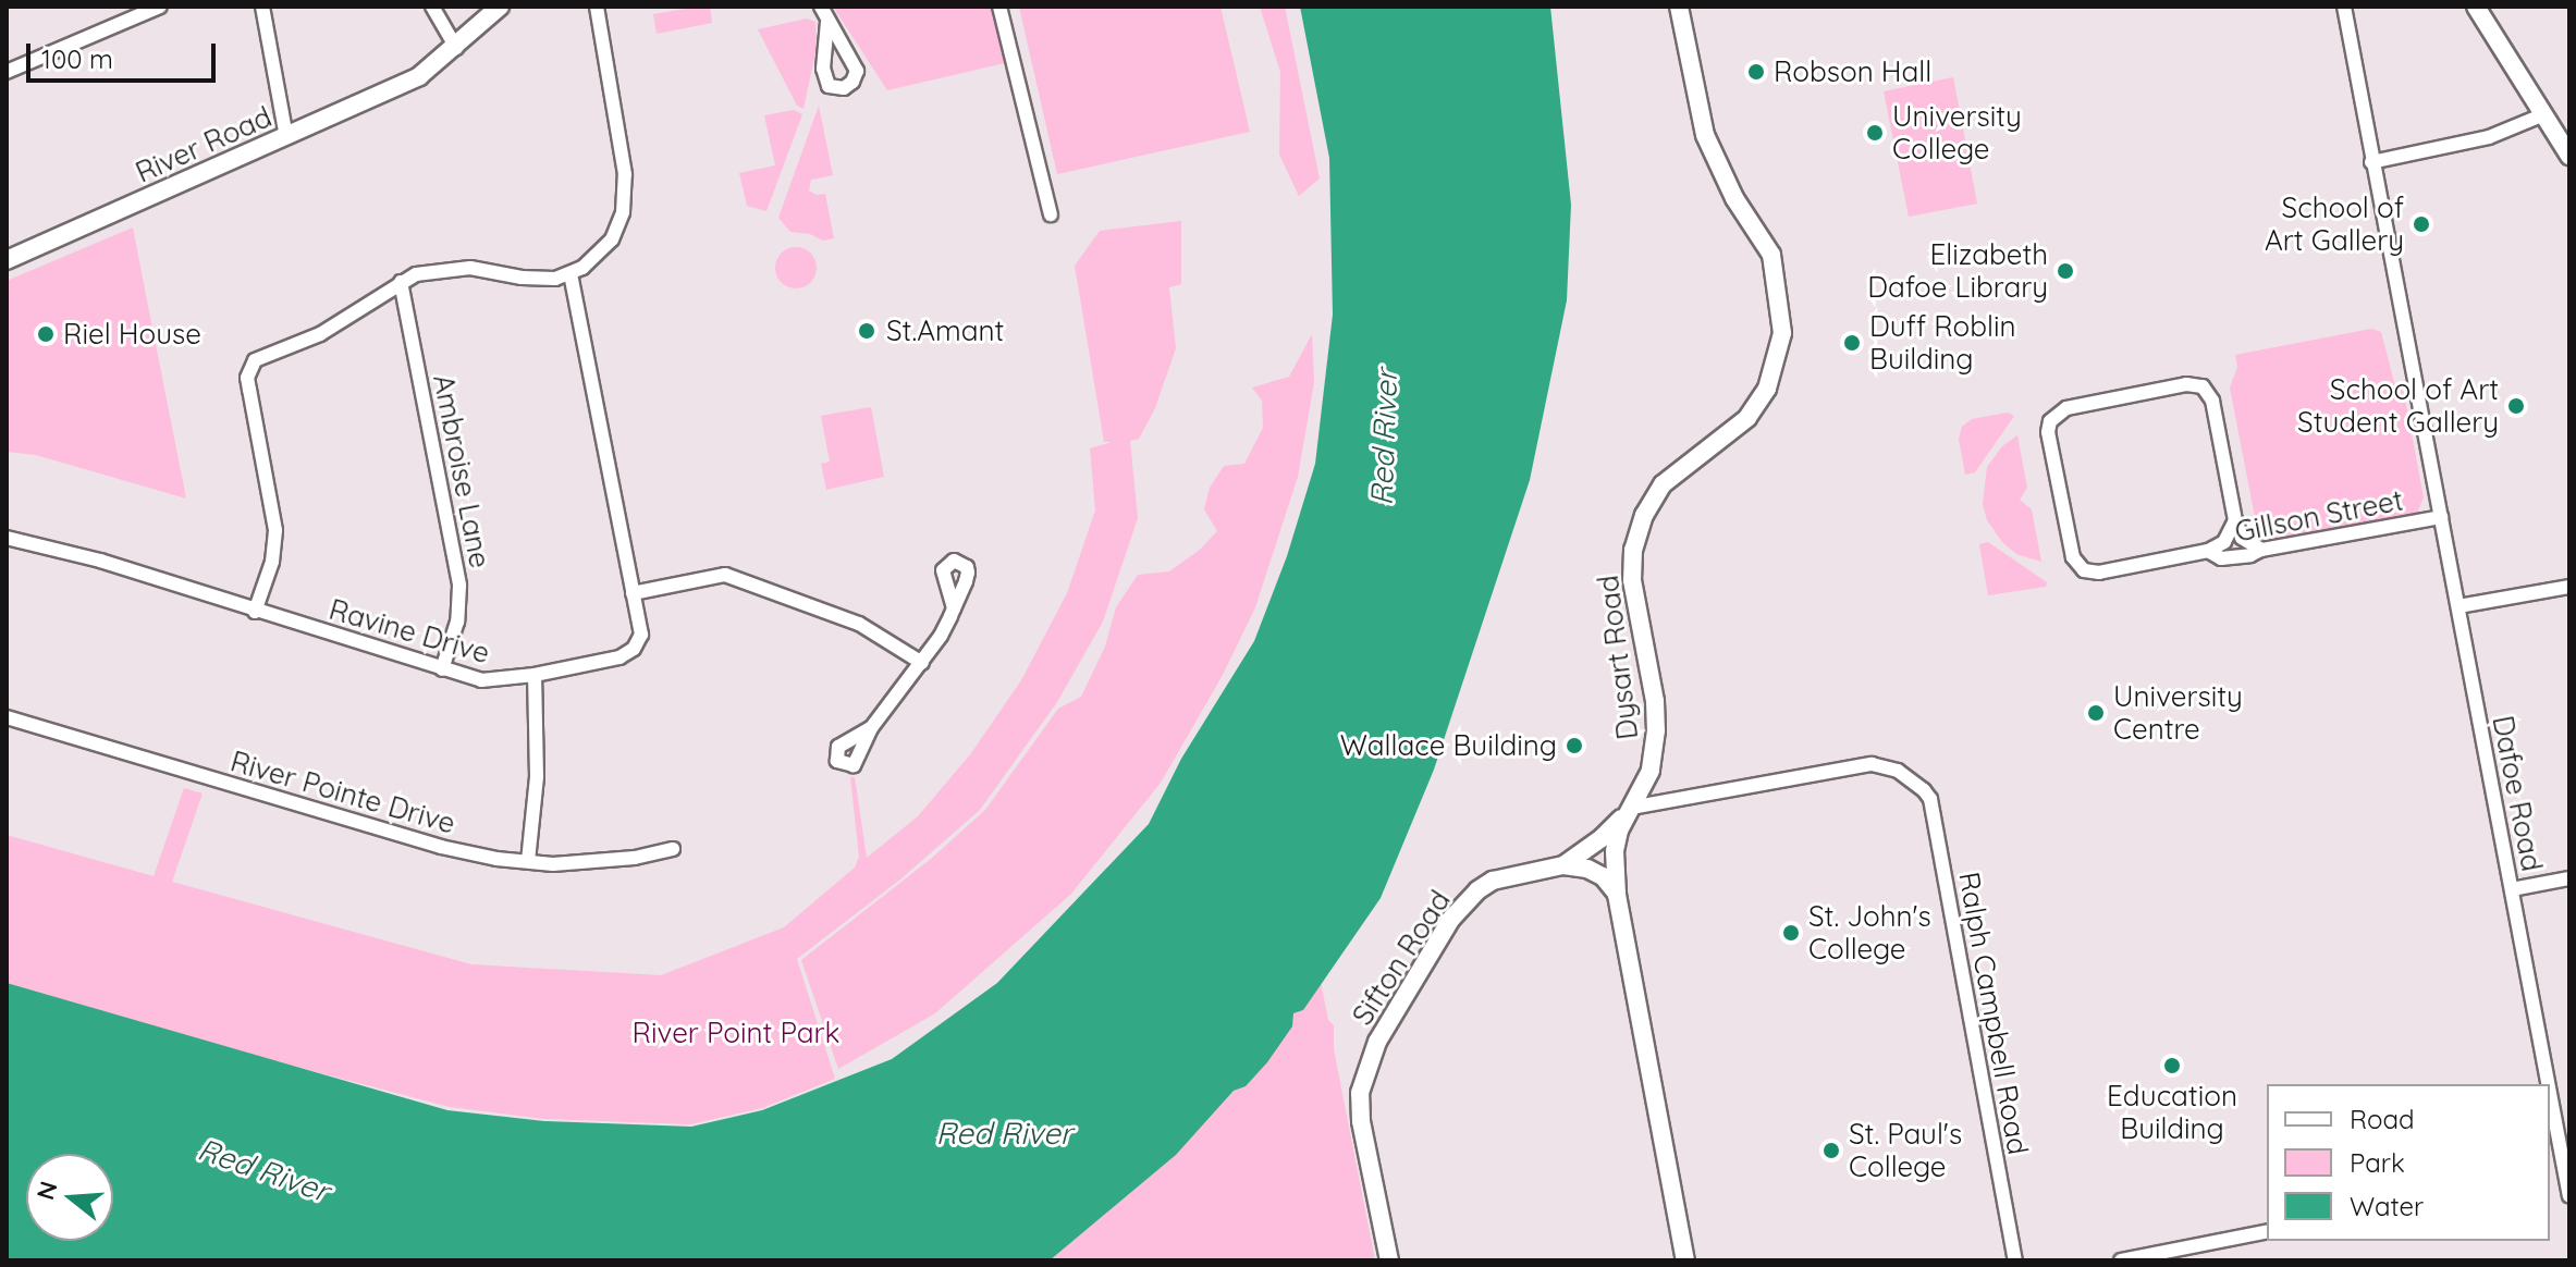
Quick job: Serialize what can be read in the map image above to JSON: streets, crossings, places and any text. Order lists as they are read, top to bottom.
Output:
{
  "streets": {
    "street": [
      "River Road",
      "Ambroise Lane",
      "Gillson Street",
      "Ravine Drive",
      "Dysart Road",
      "River Pointe Drive",
      "Dafoe Road",
      "Sifton Road",
      "Ralph Campbell Road"
    ]
  },
  "crossings": [
    ["Ambroise Lane", "Ravine Drive"],
    ["Gillson Street", "Dafoe Road"],
    ["Dysart Road", "Sifton Road"],
    ["Dysart Road", "Ralph Campbell Road"],
    ["Sifton Road", "Ralph Campbell Road"]
  ],
  "water": ["Red River"],
  "parks": ["River Point Park"],
  "places": [
    "Robson Hall",
    "University College",
    "School of Art Gallery",
    "Elizabeth Dafoe Library",
    "St.Amant",
    "Riel House",
    "Duff Roblin Building",
    "School of Art Student Gallery",
    "University Centre",
    "Wallace Building",
    "St. John's College",
    "Education Building",
    "St. Paul's College"
  ],
  "legend": ["Road", "Park", "Water"],
  "scale_bar": "100 m",
  "north": "left"
}
